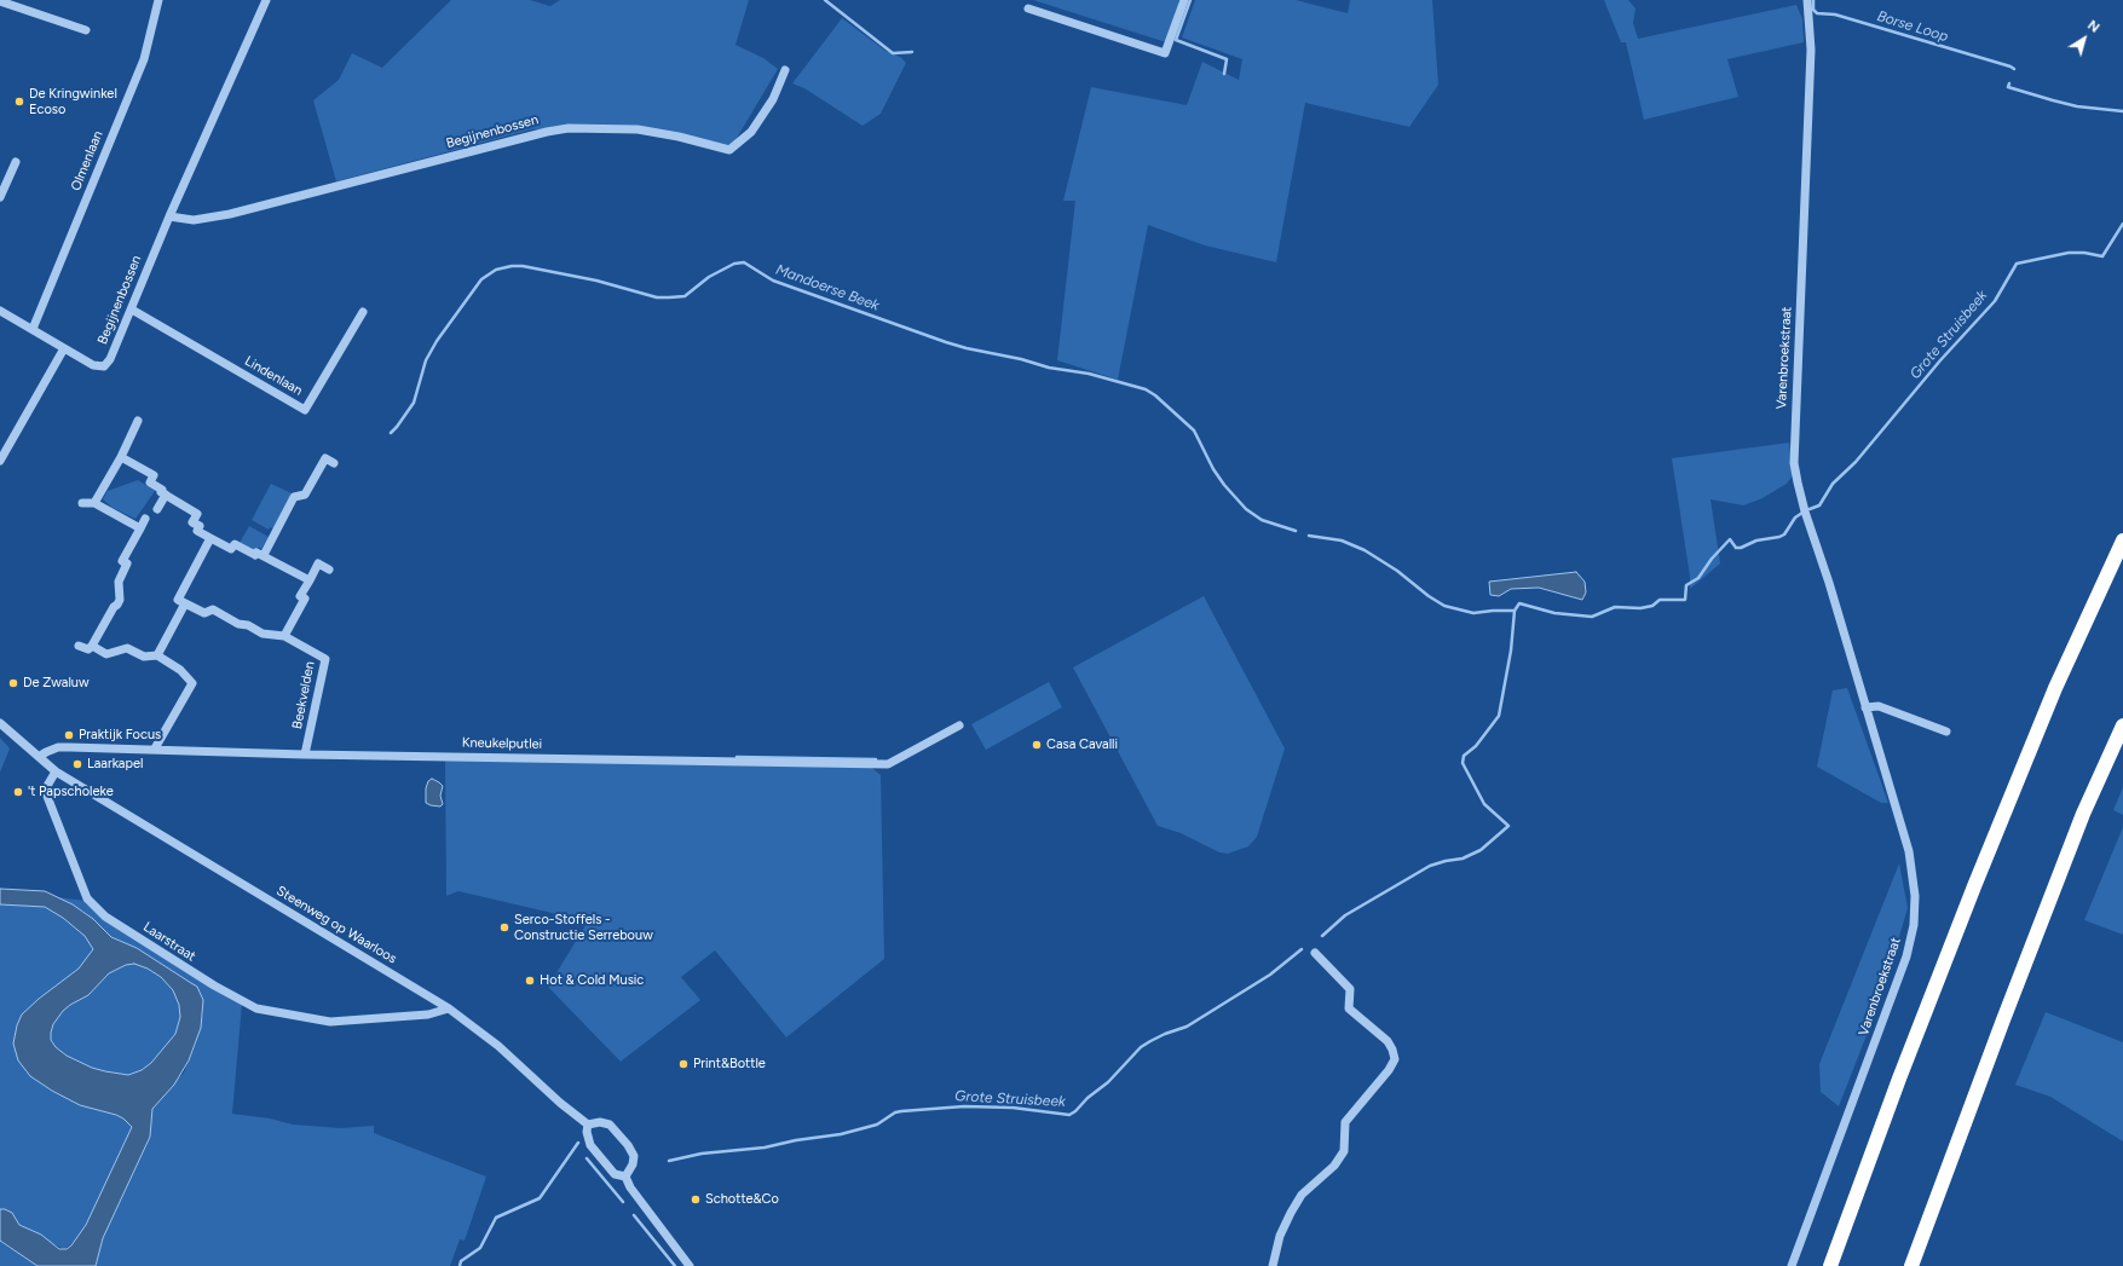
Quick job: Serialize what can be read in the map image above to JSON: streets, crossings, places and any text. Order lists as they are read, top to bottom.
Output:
{
  "streets": {
    "street": [
      "Begijnenbossen",
      "Olmenlaan",
      "Varenbroekstraat",
      "Lindenlaan",
      "Beekvelden",
      "Kneukelputlei",
      "Steenweg op Waarloos",
      "Laarstraat"
    ]
  },
  "crossings": [
    ["Begijnenbossen", "Olmenlaan"],
    ["Begijnenbossen", "Lindenlaan"],
    ["Beekvelden", "Kneukelputlei"],
    ["Steenweg op Waarloos", "Laarstraat"]
  ],
  "water": ["Borse Loop", "Mandoerse Beek", "Grote Struisbeek"],
  "places": [
    "De Kringwinkel Ecoso",
    "De Zwaluw",
    "Praktijk Focus",
    "Casa Cavalli",
    "Laarkapel",
    "'t Papscholeke",
    "Serco-Stoffels - Constructie Serrebouw",
    "Hot & Cold Music",
    "Print&Bottle",
    "Schotte&Co"
  ],
  "north": "top right"
}
